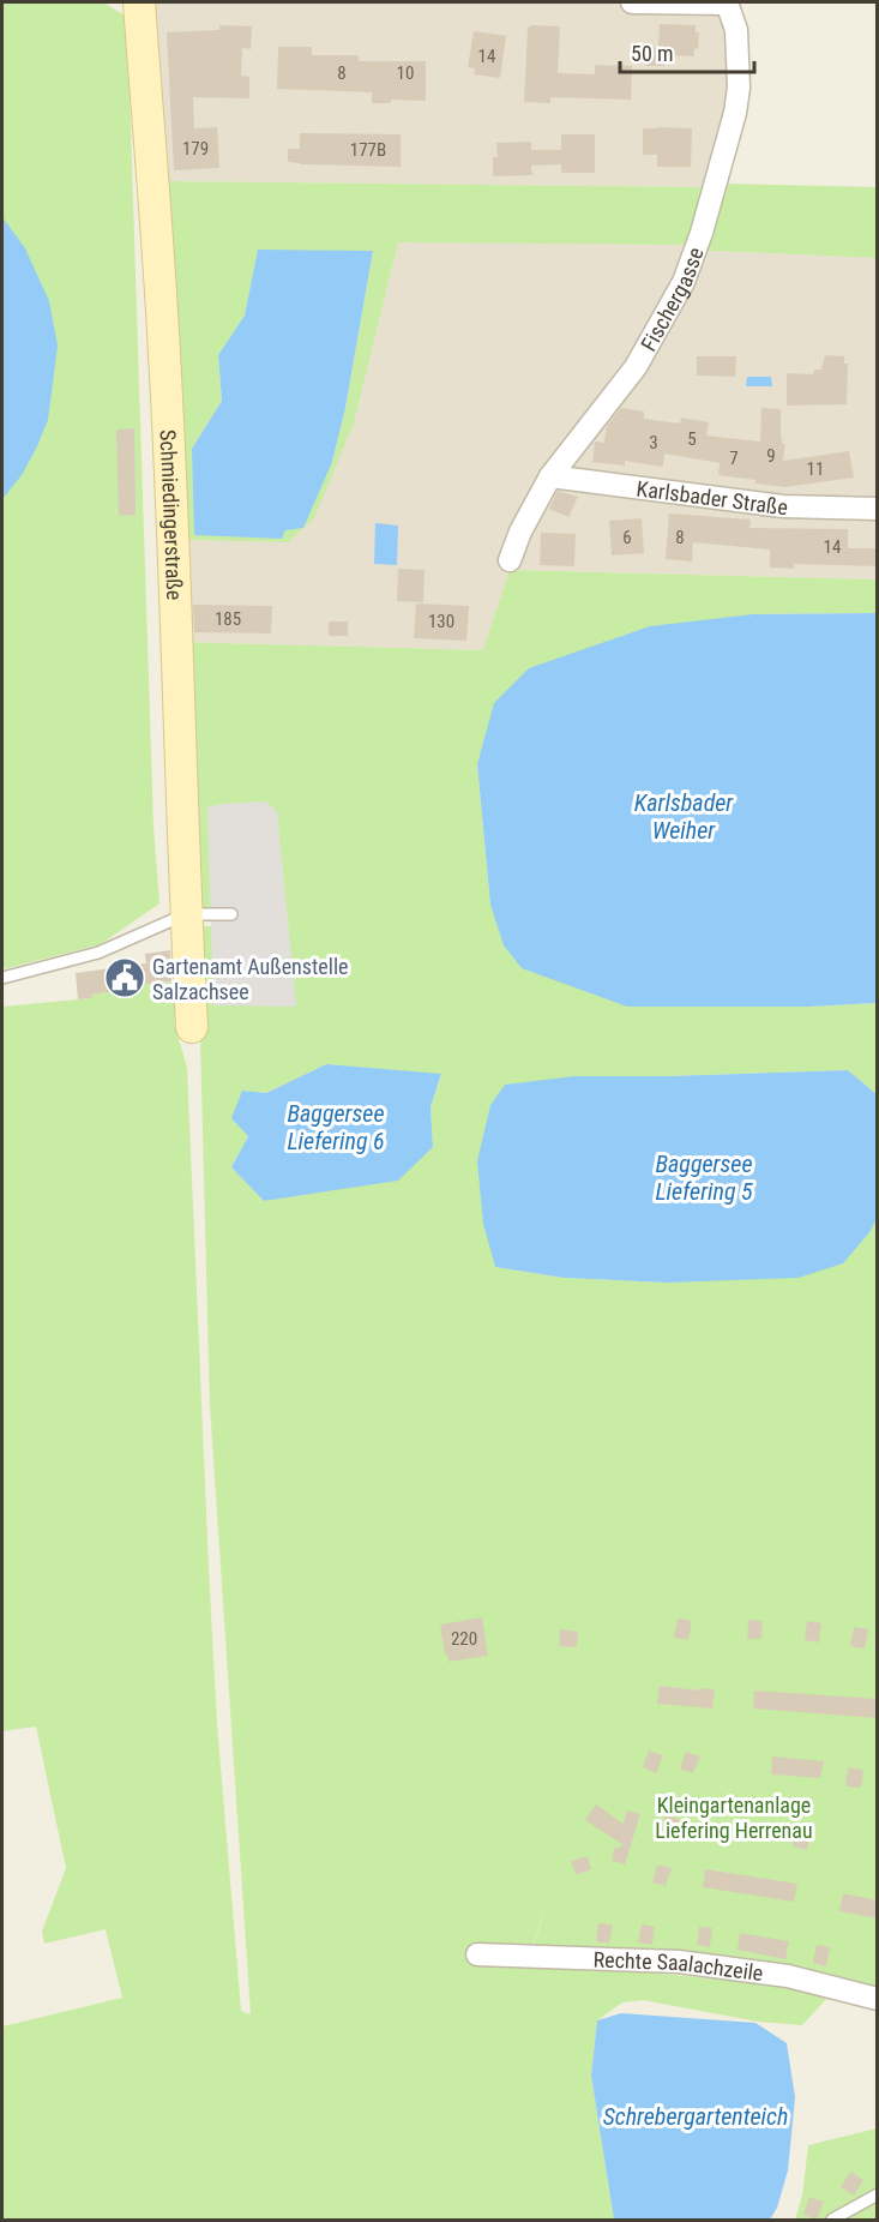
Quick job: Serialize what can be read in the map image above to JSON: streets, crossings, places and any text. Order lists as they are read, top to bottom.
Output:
{
  "streets": {
    "street": [
      "Fischergasse",
      "Karlsbader Straße",
      "Schmiedingerstraße",
      "Rechte Saalachzeile"
    ]
  },
  "crossings": [
    ["Fischergasse", "Karlsbader Straße"]
  ],
  "water": [
    "Karlsbader Weiher",
    "Baggersee Liefering 6",
    "Baggersee Liefering 5",
    "Schrebergartenteich"
  ],
  "parks": ["Kleingartenanlage Liefering Herrenau"],
  "places": {
    "public building": ["Gartenamt Außenstelle Salzachsee"]
  },
  "house_numbers": [
    "14",
    "8",
    "10",
    "179",
    "177B",
    "5",
    "3",
    "9",
    "7",
    "11",
    "6",
    "8",
    "14",
    "185",
    "130",
    "220"
  ],
  "scale_bar": "50 m"
}
